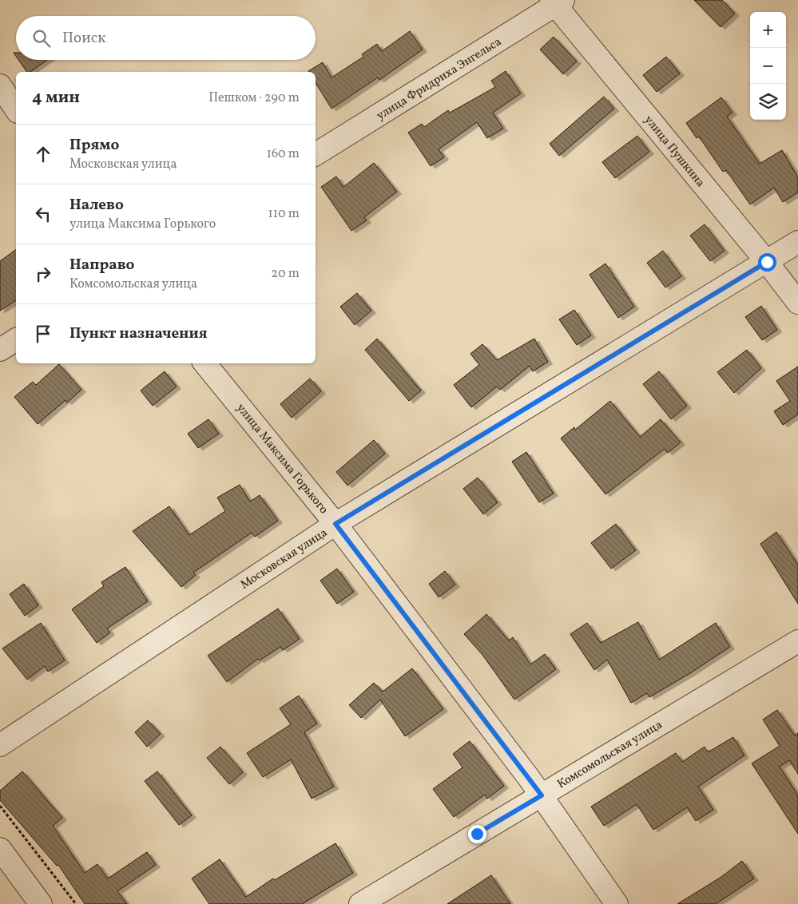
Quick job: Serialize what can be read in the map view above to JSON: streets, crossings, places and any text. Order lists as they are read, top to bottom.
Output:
{
  "streets": {
    "street": [
      "улица Фридриха Энгельса",
      "улица Пушкина",
      "улица Максима Горького",
      "Московская улица",
      "Комсомольская улица"
    ]
  },
  "crossings": [
    ["улица Фридриха Энгельса", "улица Пушкина"],
    ["улица Пушкина", "Московская улица"],
    ["улица Максима Горького", "Московская улица"],
    ["улица Максима Горького", "Комсомольская улица"]
  ],
  "page": {
    "map_buttons": ["+", "−"],
    "search": "Поиск",
    "heading": ["4 мин", "Пешком · 290 m"],
    "list": [
      ["Прямо", "Московская улица", "160 m"],
      ["Налево", "улица Максима Горького", "110 m"],
      ["Направо", "Комсомольская улица", "20 m"],
      "Пункт назначения"
    ]
  }
}
